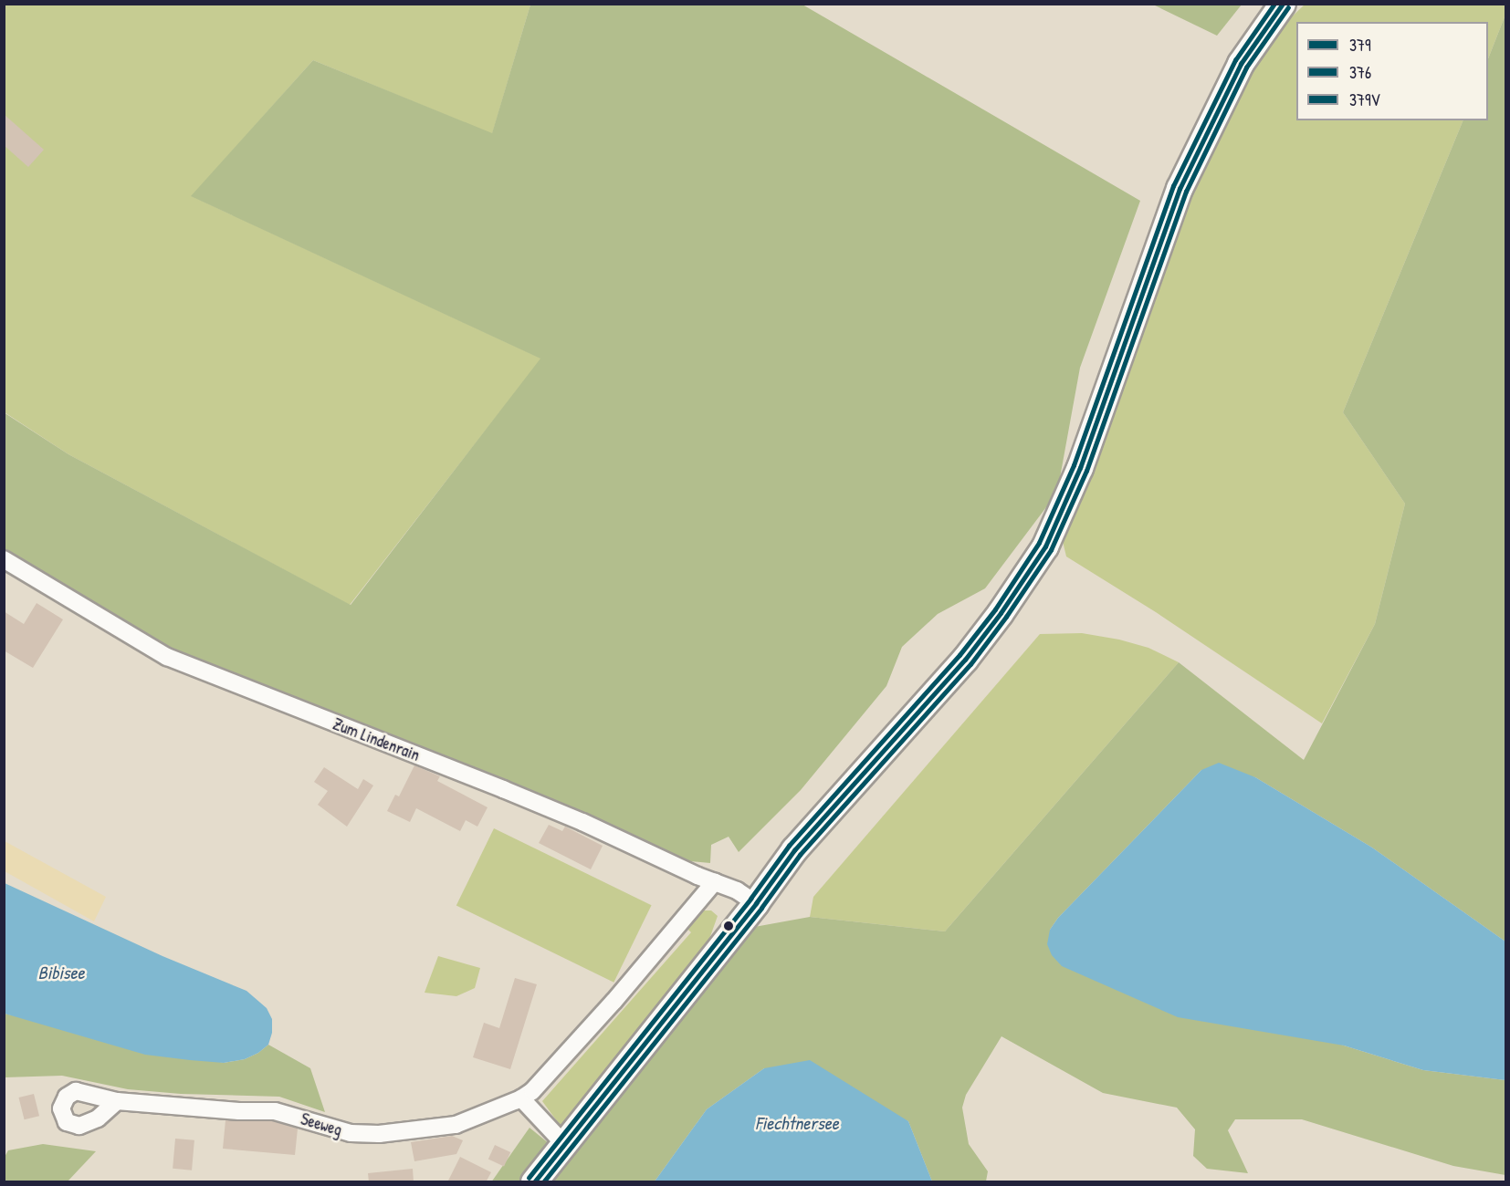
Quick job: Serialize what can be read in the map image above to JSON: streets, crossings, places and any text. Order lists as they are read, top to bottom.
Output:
{
  "streets": {
    "street": ["Zum Lindenrain", "Seeweg"]
  },
  "crossings": [
    ["Zum Lindenrain", "Seeweg"]
  ],
  "water": ["Bibisee", "Fiechtnersee"],
  "lines": ["transit line 379", "transit line 379V", "transit line 376"],
  "legend": ["379", "376", "379V"]
}
